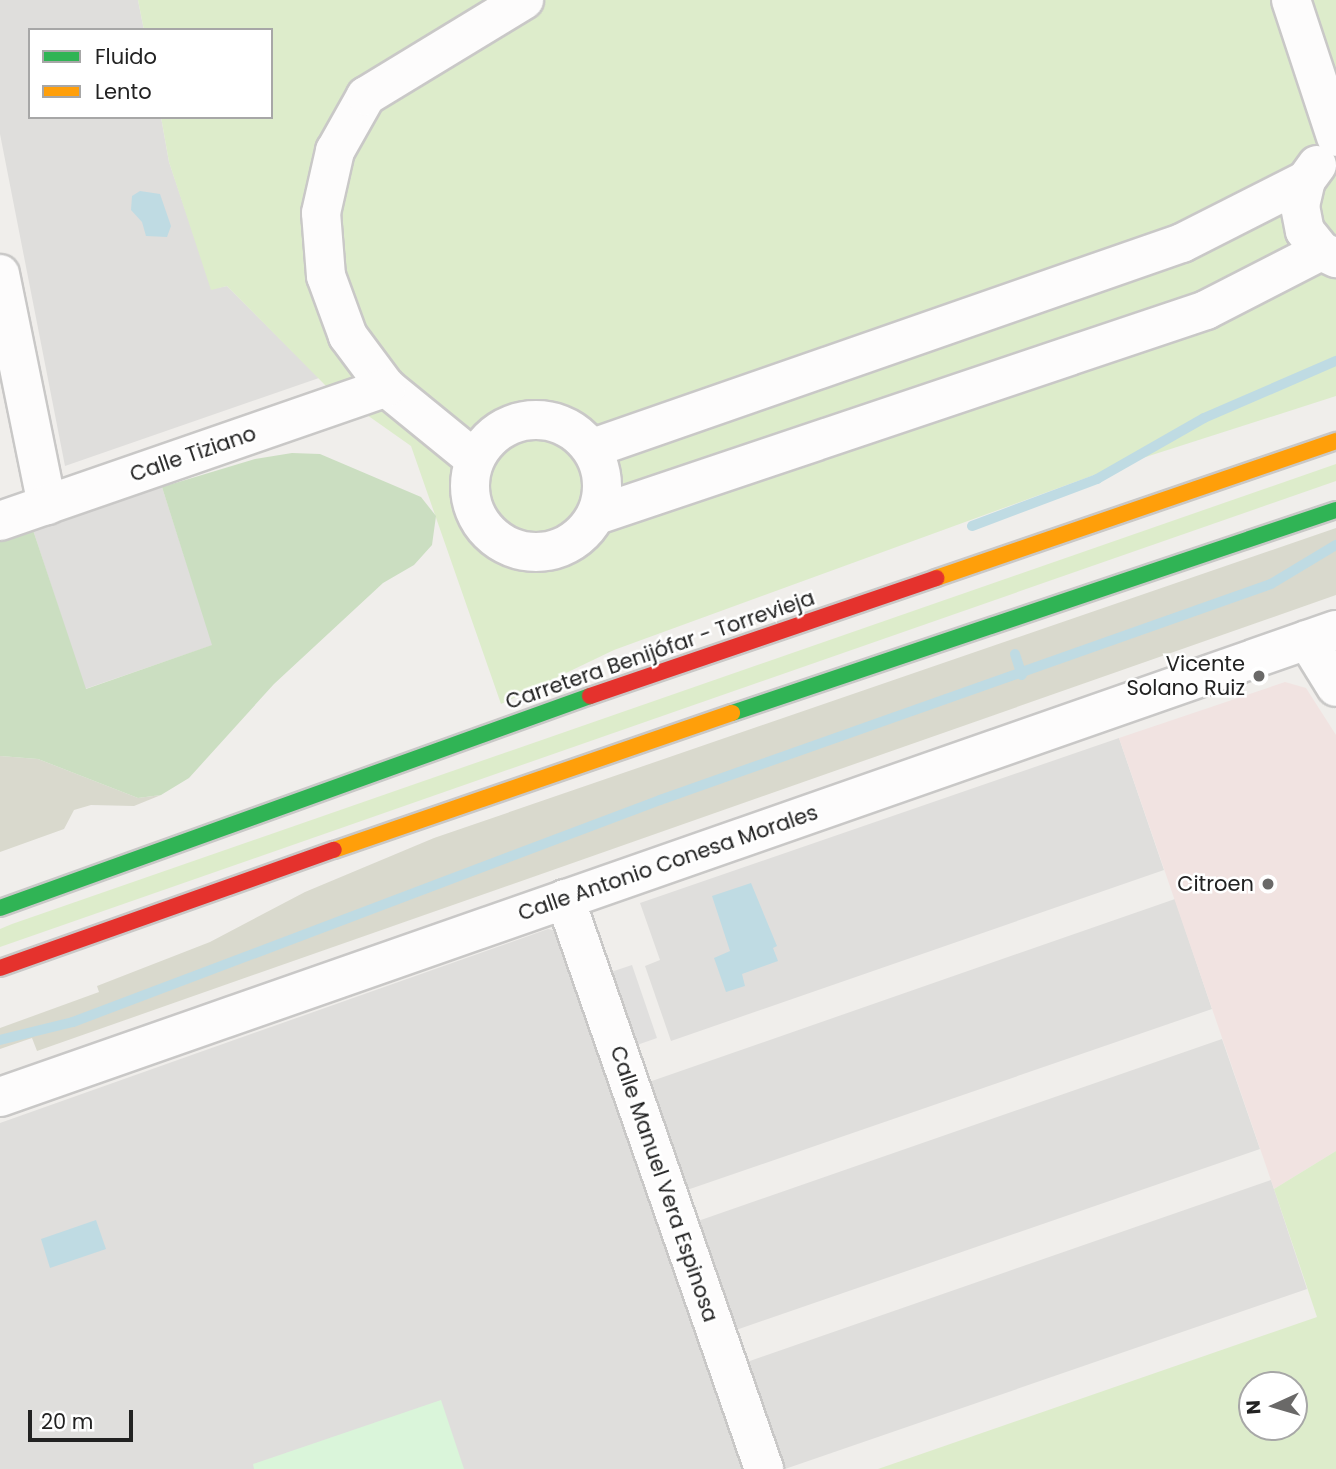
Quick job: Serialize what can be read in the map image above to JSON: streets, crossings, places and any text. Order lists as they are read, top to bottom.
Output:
{
  "streets": {
    "main road": ["Carretera Benijófar - Torrevieja"],
    "street": ["Calle Tiziano", "Calle Antonio Conesa Morales", "Calle Manuel Vera Espinosa"]
  },
  "crossings": [
    ["Calle Antonio Conesa Morales", "Calle Manuel Vera Espinosa"]
  ],
  "places": ["Vicente Solano Ruiz", "Citroen"],
  "legend": ["Fluido", "Lento"],
  "scale_bar": "20 m",
  "north": "left"
}
